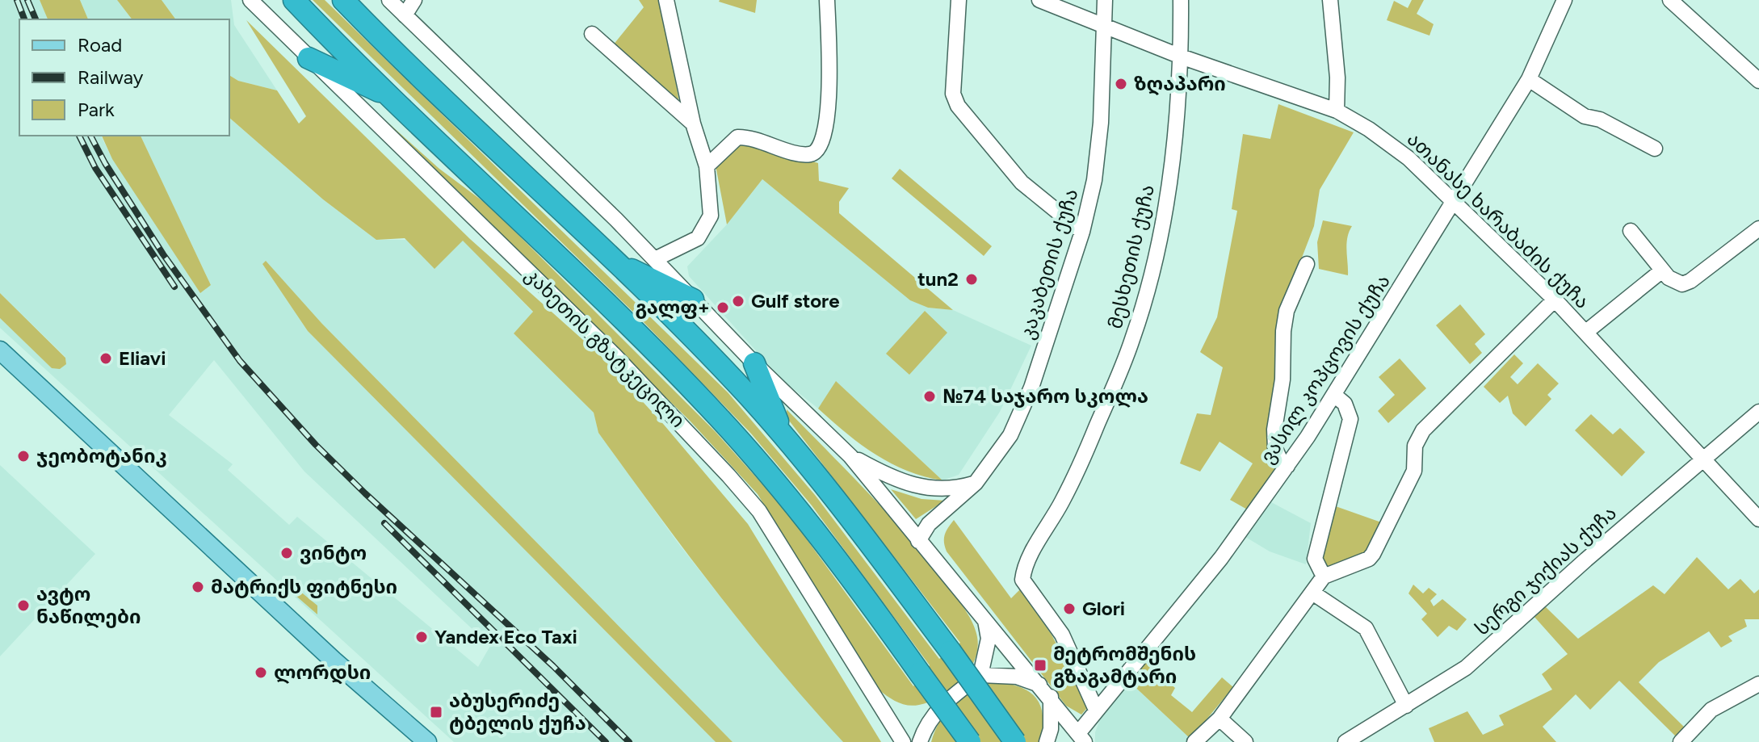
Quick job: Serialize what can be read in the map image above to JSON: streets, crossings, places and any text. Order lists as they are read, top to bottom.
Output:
{
  "streets": {
    "highway": ["კახეთის გზატკეცილი"],
    "street": [
      "ათანასე ხარაბაძის ქუჩა",
      "მესხეთის ქუჩა",
      "კაკაბეთის ქუჩა",
      "ვასილ კოპცოვის ქუჩა",
      "სერგი ჯიქიას ქუჩა"
    ]
  },
  "crossings": [
    ["ათანასე ხარაბაძის ქუჩა", "მესხეთის ქუჩა"],
    ["ათანასე ხარაბაძის ქუჩა", "კაკაბეთის ქუჩა"],
    ["ათანასე ხარაბაძის ქუჩა", "ვასილ კოპცოვის ქუჩა"],
    ["ათანასე ხარაბაძის ქუჩა", "სერგი ჯიქიას ქუჩა"],
    ["მესხეთის ქუჩა", "ვასილ კოპცოვის ქუჩა"]
  ],
  "places": {
    "other": [
      "ზღაპარი",
      "tun2",
      "Gulf store",
      "გალფ+",
      "Eliavi",
      "№74 საჯარო სკოლა",
      "ჯეობოტანიკ",
      "ვინტო",
      "მატრიქს ფიტნესი",
      "ავტო ნაწილები",
      "Glori",
      "Yandex Eco Taxi",
      "ლორდსი"
    ],
    "transit": ["მეტრომშენის გზაგამტარი", "აბუსერიძე ტბელის ქუჩა"]
  },
  "legend": ["Road", "Railway", "Park"]
}
